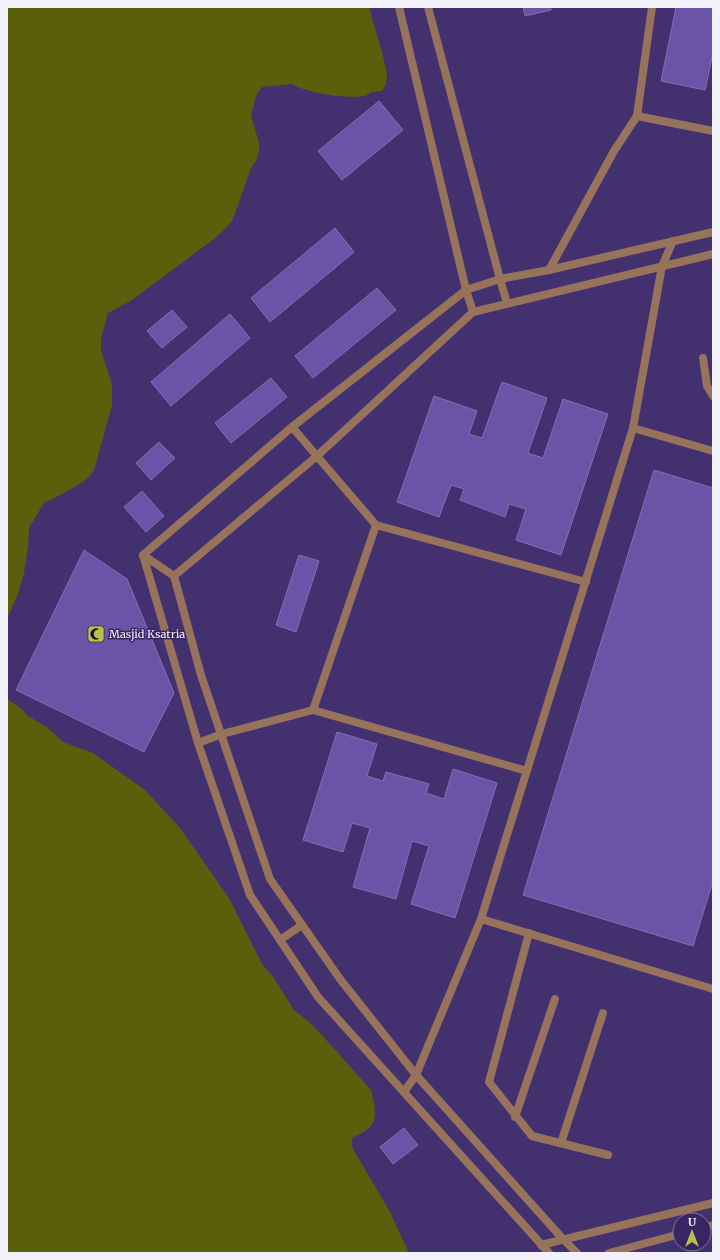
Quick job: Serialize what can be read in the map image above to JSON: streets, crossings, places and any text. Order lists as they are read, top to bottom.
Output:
{
  "places": {
    "mosque": ["Masjid Ksatria"]
  },
  "north": "top"
}
